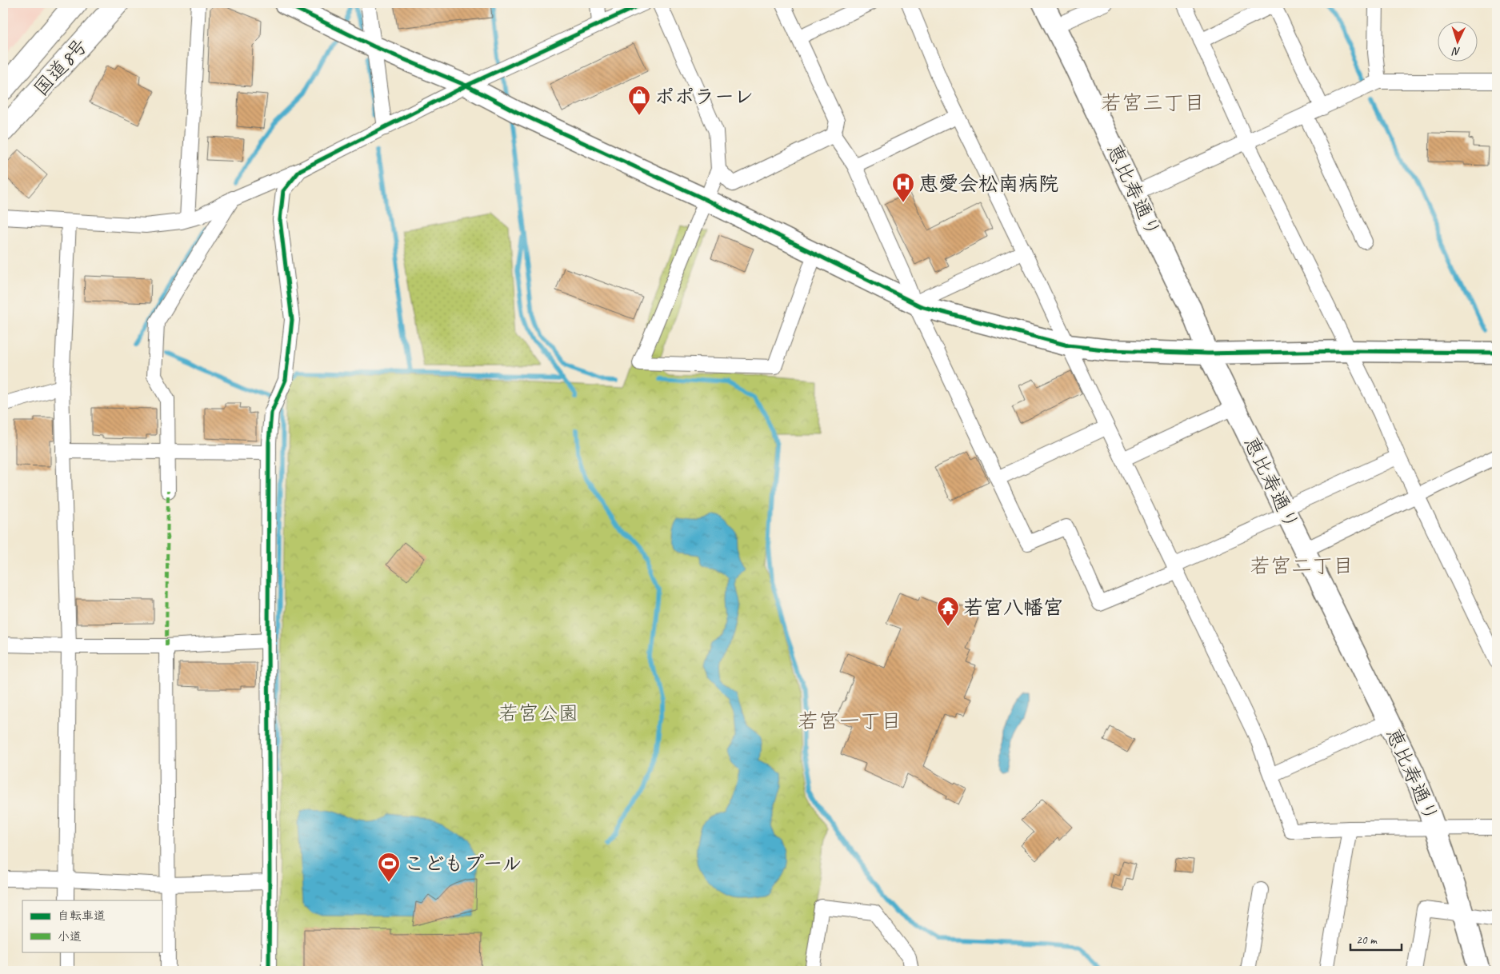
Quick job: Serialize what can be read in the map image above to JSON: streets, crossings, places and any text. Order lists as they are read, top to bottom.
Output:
{
  "streets": {
    "highway": ["国道8号"],
    "street": ["恵比寿通り"]
  },
  "districts": ["若宮三丁目", "若宮二丁目", "若宮一丁目"],
  "parks": ["若宮公園"],
  "places": {
    "shop": ["ポポラーレ"],
    "hospital": ["恵愛会松南病院"],
    "temple": ["若宮八幡宮"],
    "sports": ["こどもプール"]
  },
  "legend": ["自転車道", "小道"],
  "scale_bar": "20 m",
  "north": "bottom"
}
